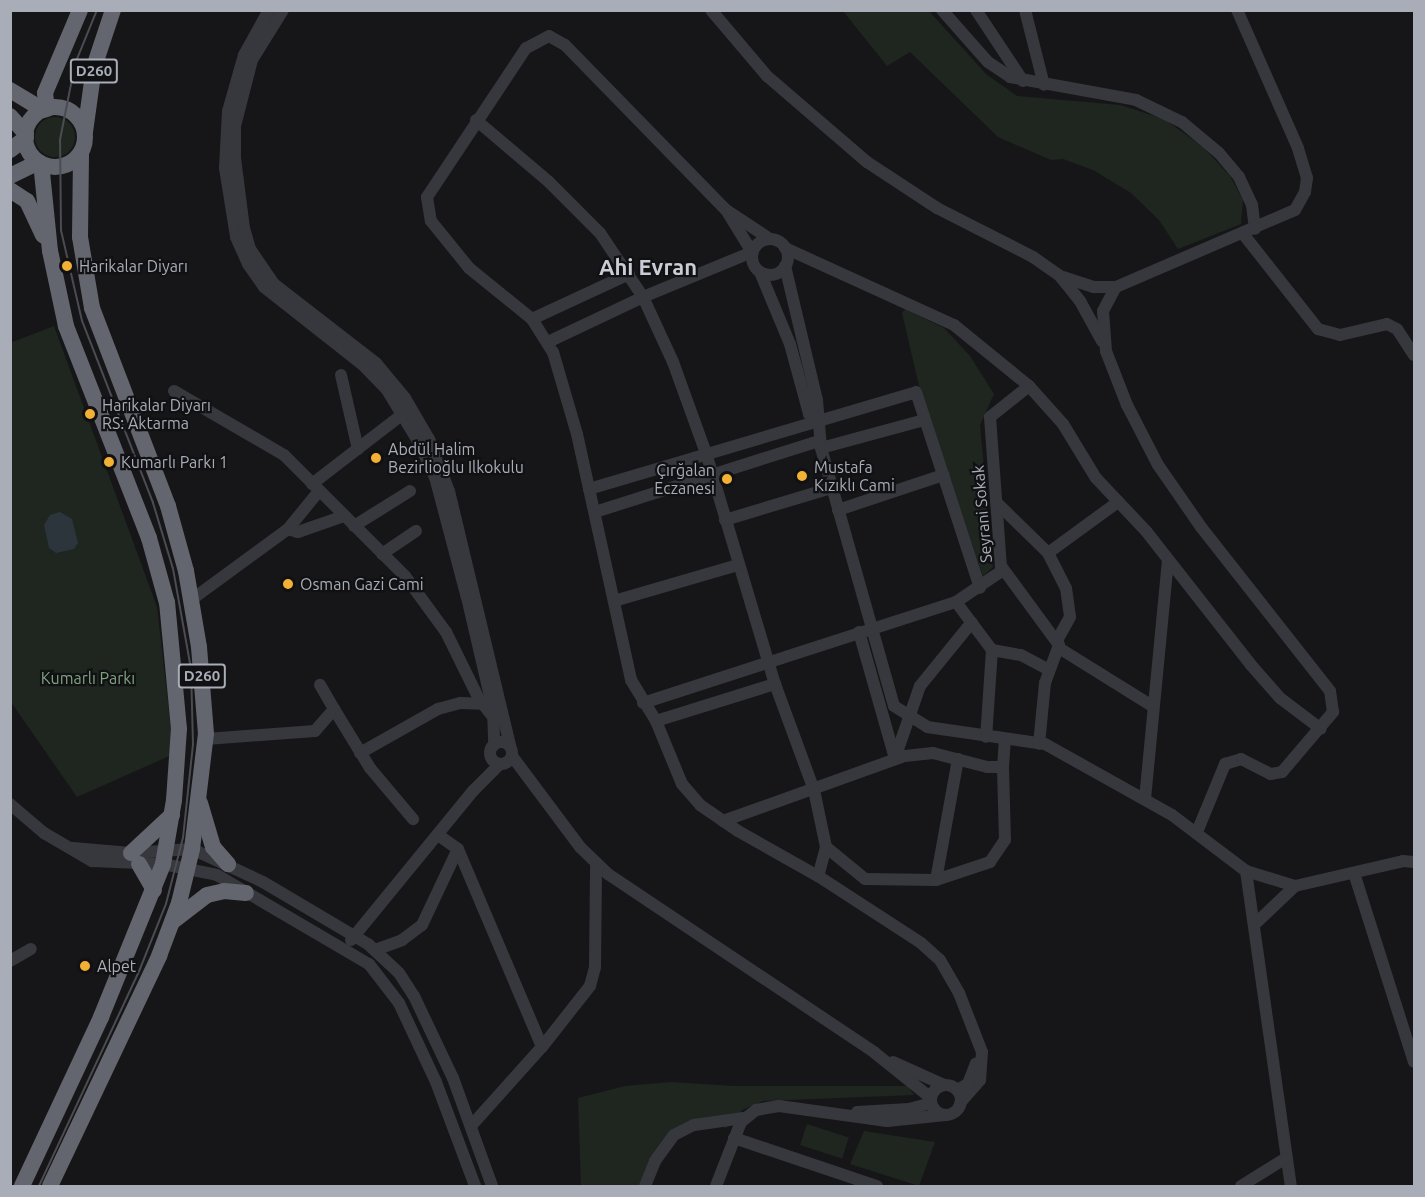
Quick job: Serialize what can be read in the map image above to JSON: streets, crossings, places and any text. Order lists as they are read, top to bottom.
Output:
{
  "streets": {
    "highway": ["D260"],
    "street": ["Seyrani Sokak"]
  },
  "districts": ["Ahi Evran"],
  "parks": ["Kumarlı Parkı"],
  "places": [
    "Harikalar Diyarı",
    "Harikalar Diyarı RS: Aktarma",
    "Abdül Halim Bezirlioğlu Ilkokulu",
    "Kumarlı Parkı 1",
    "Mustafa Kızıklı Cami",
    "Çırğalan Eczanesi",
    "Osman Gazi Cami",
    "Alpet"
  ]
}
